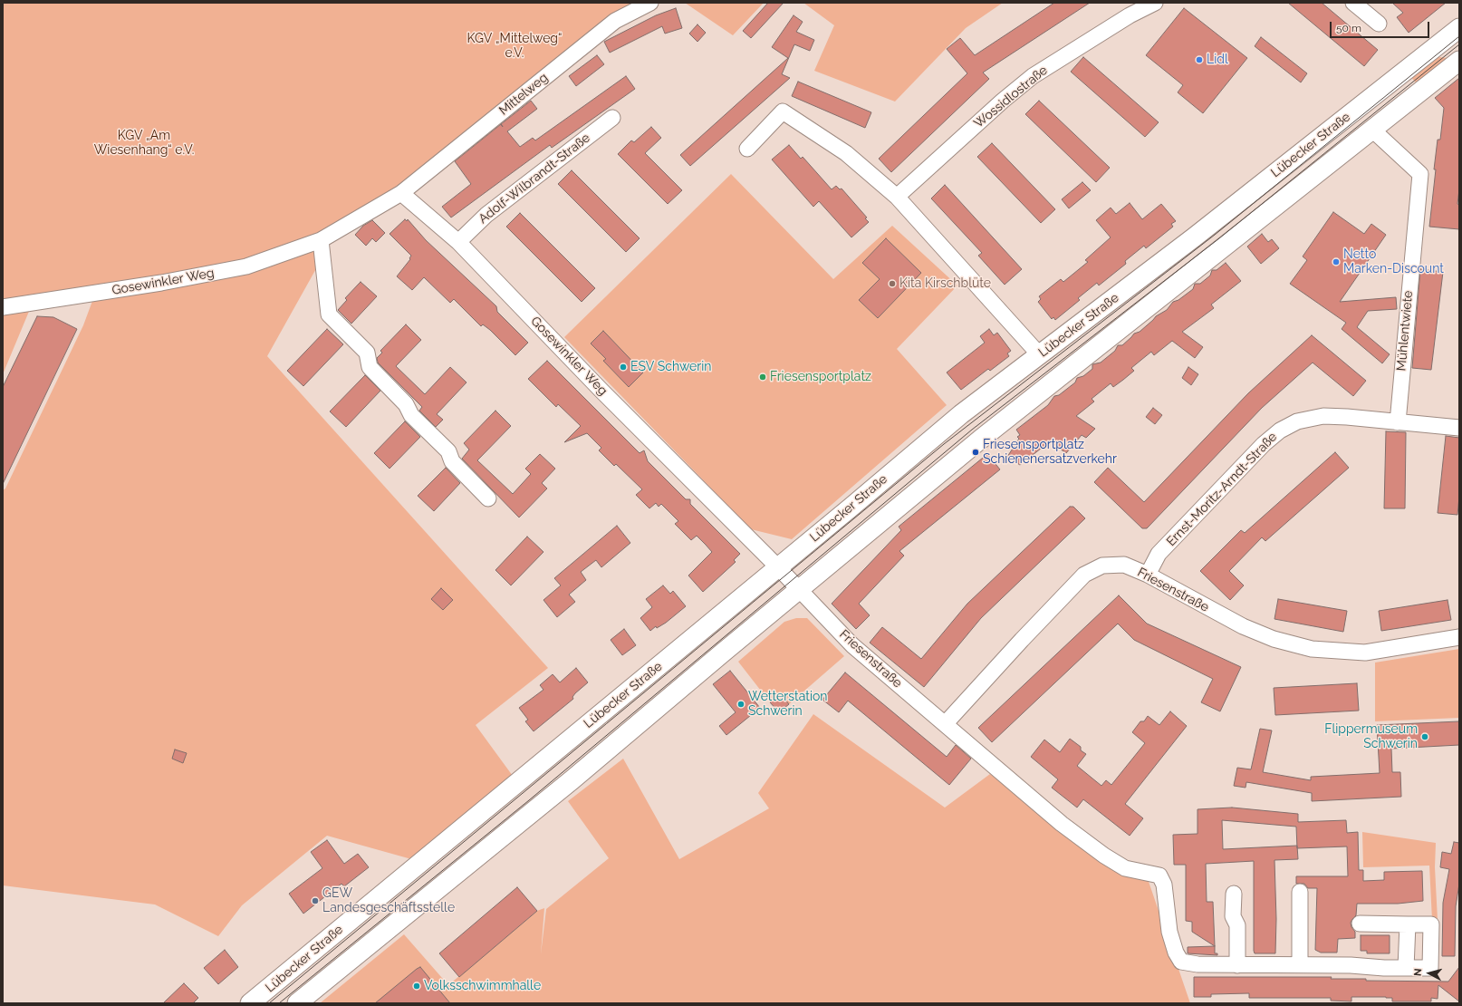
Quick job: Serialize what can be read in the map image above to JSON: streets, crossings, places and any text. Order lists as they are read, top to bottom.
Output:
{
  "streets": {
    "street": [
      "Mittelweg",
      "Wossidlostraße",
      "Lübecker Straße",
      "Adolf-Wilbrandt-Straße",
      "Gosewinkler Weg",
      "Mühlentwiete",
      "Ernst-Moritz-Arndt-Straße",
      "Friesenstraße"
    ]
  },
  "crossings": [
    ["Mittelweg", "Gosewinkler Weg"],
    ["Lübecker Straße", "Gosewinkler Weg"],
    ["Lübecker Straße", "Mühlentwiete"],
    ["Lübecker Straße", "Friesenstraße"],
    ["Adolf-Wilbrandt-Straße", "Gosewinkler Weg"],
    ["Gosewinkler Weg", "Friesenstraße"],
    ["Mühlentwiete", "Ernst-Moritz-Arndt-Straße"],
    ["Ernst-Moritz-Arndt-Straße", "Friesenstraße"]
  ],
  "parks": ["KGV „Mittelweg“ e.V.", "KGV „Am Wiesenhang“ e.V."],
  "places": [
    "Lidl",
    "Netto Marken-Discount",
    "Kita Kirschblüte",
    "ESV Schwerin",
    "Friesensportplatz",
    "Friesensportplatz Schienenersatzverkehr",
    "Wetterstation Schwerin",
    "Flippermuseum Schwerin",
    "GEW Landesgeschäftsstelle",
    "Volksschwimmhalle"
  ],
  "scale_bar": "50 m",
  "north": "left"
}
